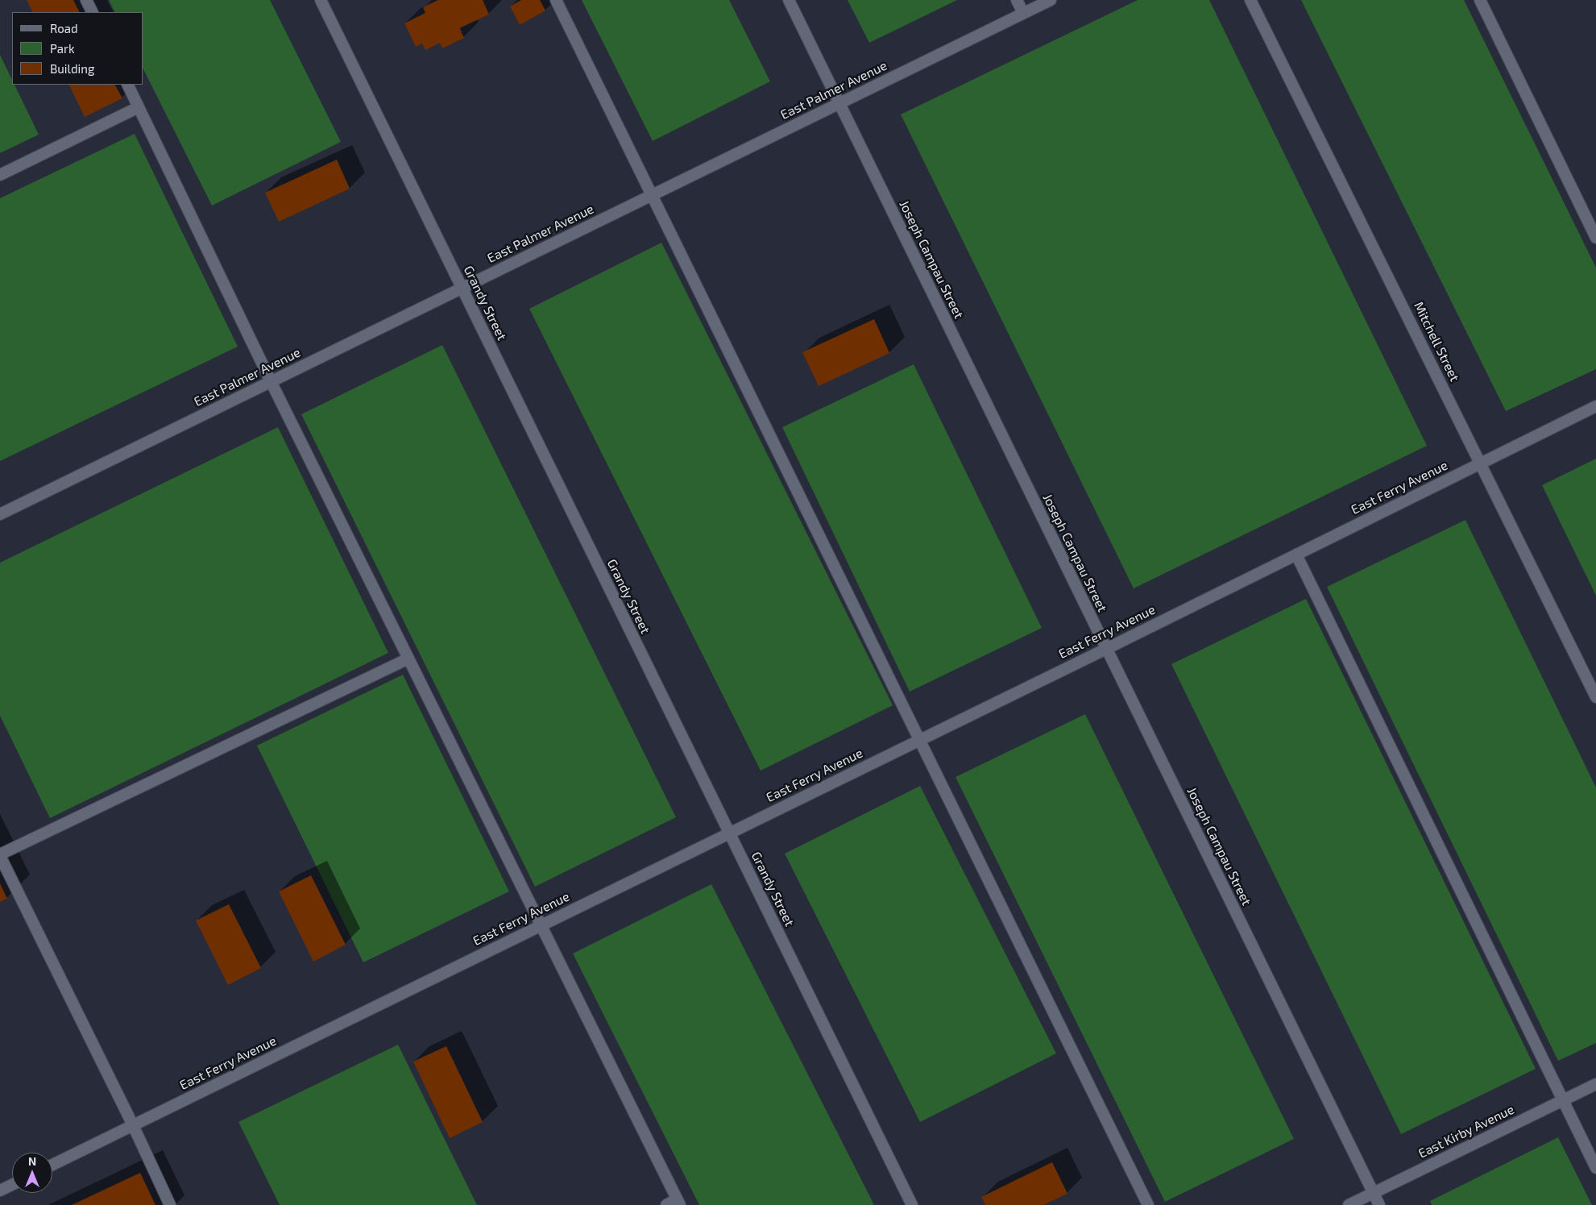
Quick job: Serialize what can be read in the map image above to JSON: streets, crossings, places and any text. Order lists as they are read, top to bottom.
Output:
{
  "streets": {
    "street": [
      "East Palmer Avenue",
      "Joseph Campau Street",
      "Grandy Street",
      "Mitchell Street",
      "East Ferry Avenue",
      "East Kirby Avenue"
    ]
  },
  "crossings": [
    ["East Palmer Avenue", "Joseph Campau Street"],
    ["East Palmer Avenue", "Grandy Street"],
    ["Joseph Campau Street", "East Ferry Avenue"],
    ["Joseph Campau Street", "East Kirby Avenue"],
    ["Grandy Street", "East Ferry Avenue"],
    ["Mitchell Street", "East Ferry Avenue"]
  ],
  "legend": ["Road", "Park", "Building"],
  "north": "top"
}
